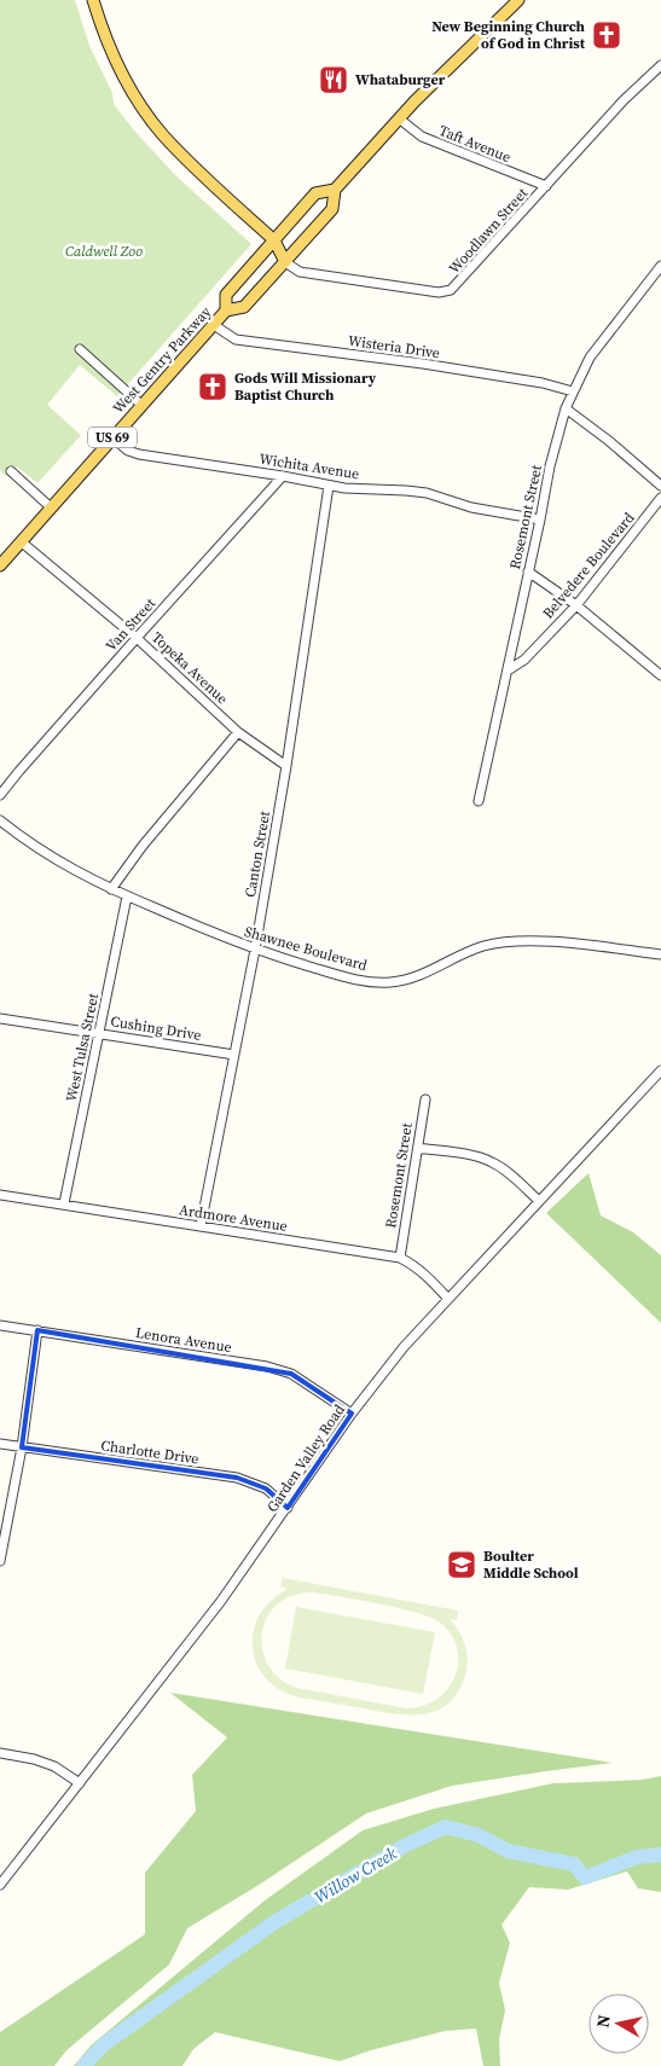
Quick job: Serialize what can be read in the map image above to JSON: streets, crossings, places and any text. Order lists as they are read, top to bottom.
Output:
{
  "streets": {
    "main road": ["West Gentry Parkway", "US 69"],
    "street": [
      "Taft Avenue",
      "Woodlawn Street",
      "Wisteria Drive",
      "Wichita Avenue",
      "Rosemont Street",
      "Belvedere Boulevard",
      "Van Street",
      "Topeka Avenue",
      "Canton Street",
      "Shawnee Boulevard",
      "Cushing Drive",
      "West Tulsa Street",
      "Ardmore Avenue",
      "Lenora Avenue",
      "Charlotte Drive",
      "Garden Valley Road"
    ]
  },
  "crossings": [
    ["Taft Avenue", "Woodlawn Street"],
    ["Taft Avenue", "West Gentry Parkway"],
    ["Woodlawn Street", "West Gentry Parkway"],
    ["Wisteria Drive", "West Gentry Parkway"],
    ["Wisteria Drive", "Rosemont Street"],
    ["West Gentry Parkway", "Wichita Avenue"],
    ["West Gentry Parkway", "Topeka Avenue"],
    ["Wichita Avenue", "Rosemont Street"],
    ["Wichita Avenue", "Van Street"],
    ["Wichita Avenue", "Canton Street"],
    ["Rosemont Street", "Belvedere Boulevard"],
    ["Rosemont Street", "Ardmore Avenue"],
    ["Van Street", "Topeka Avenue"],
    ["Topeka Avenue", "Canton Street"],
    ["Canton Street", "Shawnee Boulevard"],
    ["Canton Street", "Cushing Drive"],
    ["Canton Street", "Ardmore Avenue"],
    ["Shawnee Boulevard", "West Tulsa Street"],
    ["Cushing Drive", "West Tulsa Street"],
    ["West Tulsa Street", "Ardmore Avenue"],
    ["Ardmore Avenue", "Garden Valley Road"],
    ["Lenora Avenue", "Garden Valley Road"],
    ["Charlotte Drive", "Garden Valley Road"]
  ],
  "water": ["Willow Creek"],
  "parks": ["Caldwell Zoo"],
  "places": {
    "church": ["New Beginning Church of God in Christ", "Gods Will Missionary Baptist Church"],
    "restaurant": ["Whataburger"],
    "school or university": ["Boulter Middle School"]
  },
  "north": "left"
}
